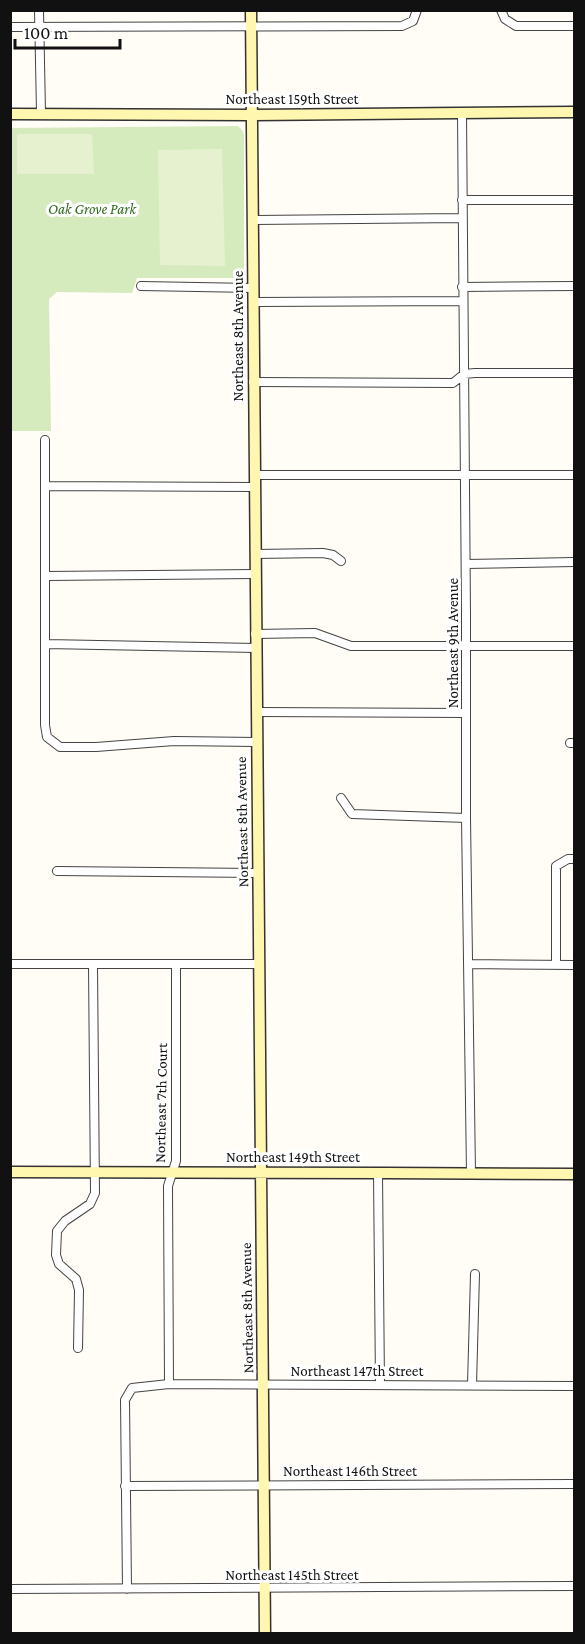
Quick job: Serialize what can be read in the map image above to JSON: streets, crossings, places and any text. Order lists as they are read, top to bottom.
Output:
{
  "streets": {
    "street": [
      "Northeast 159th Street",
      "Northeast 8th Avenue",
      "Northeast 9th Avenue",
      "Northeast 7th Court",
      "Northeast 149th Street",
      "Northeast 147th Street",
      "Northeast 146th Street",
      "Northeast 145th Street"
    ]
  },
  "crossings": [
    ["Northeast 159th Street", "Northeast 8th Avenue"],
    ["Northeast 159th Street", "Northeast 9th Avenue"],
    ["Northeast 8th Avenue", "Northeast 149th Street"],
    ["Northeast 8th Avenue", "Northeast 147th Street"],
    ["Northeast 8th Avenue", "Northeast 146th Street"],
    ["Northeast 8th Avenue", "Northeast 145th Street"],
    ["Northeast 9th Avenue", "Northeast 149th Street"],
    ["Northeast 7th Court", "Northeast 149th Street"],
    ["Northeast 7th Court", "Northeast 147th Street"],
    ["Northeast 147th Street", "Northeast 146th Street"]
  ],
  "parks": ["Oak Grove Park"],
  "scale_bar": "100 m"
}
